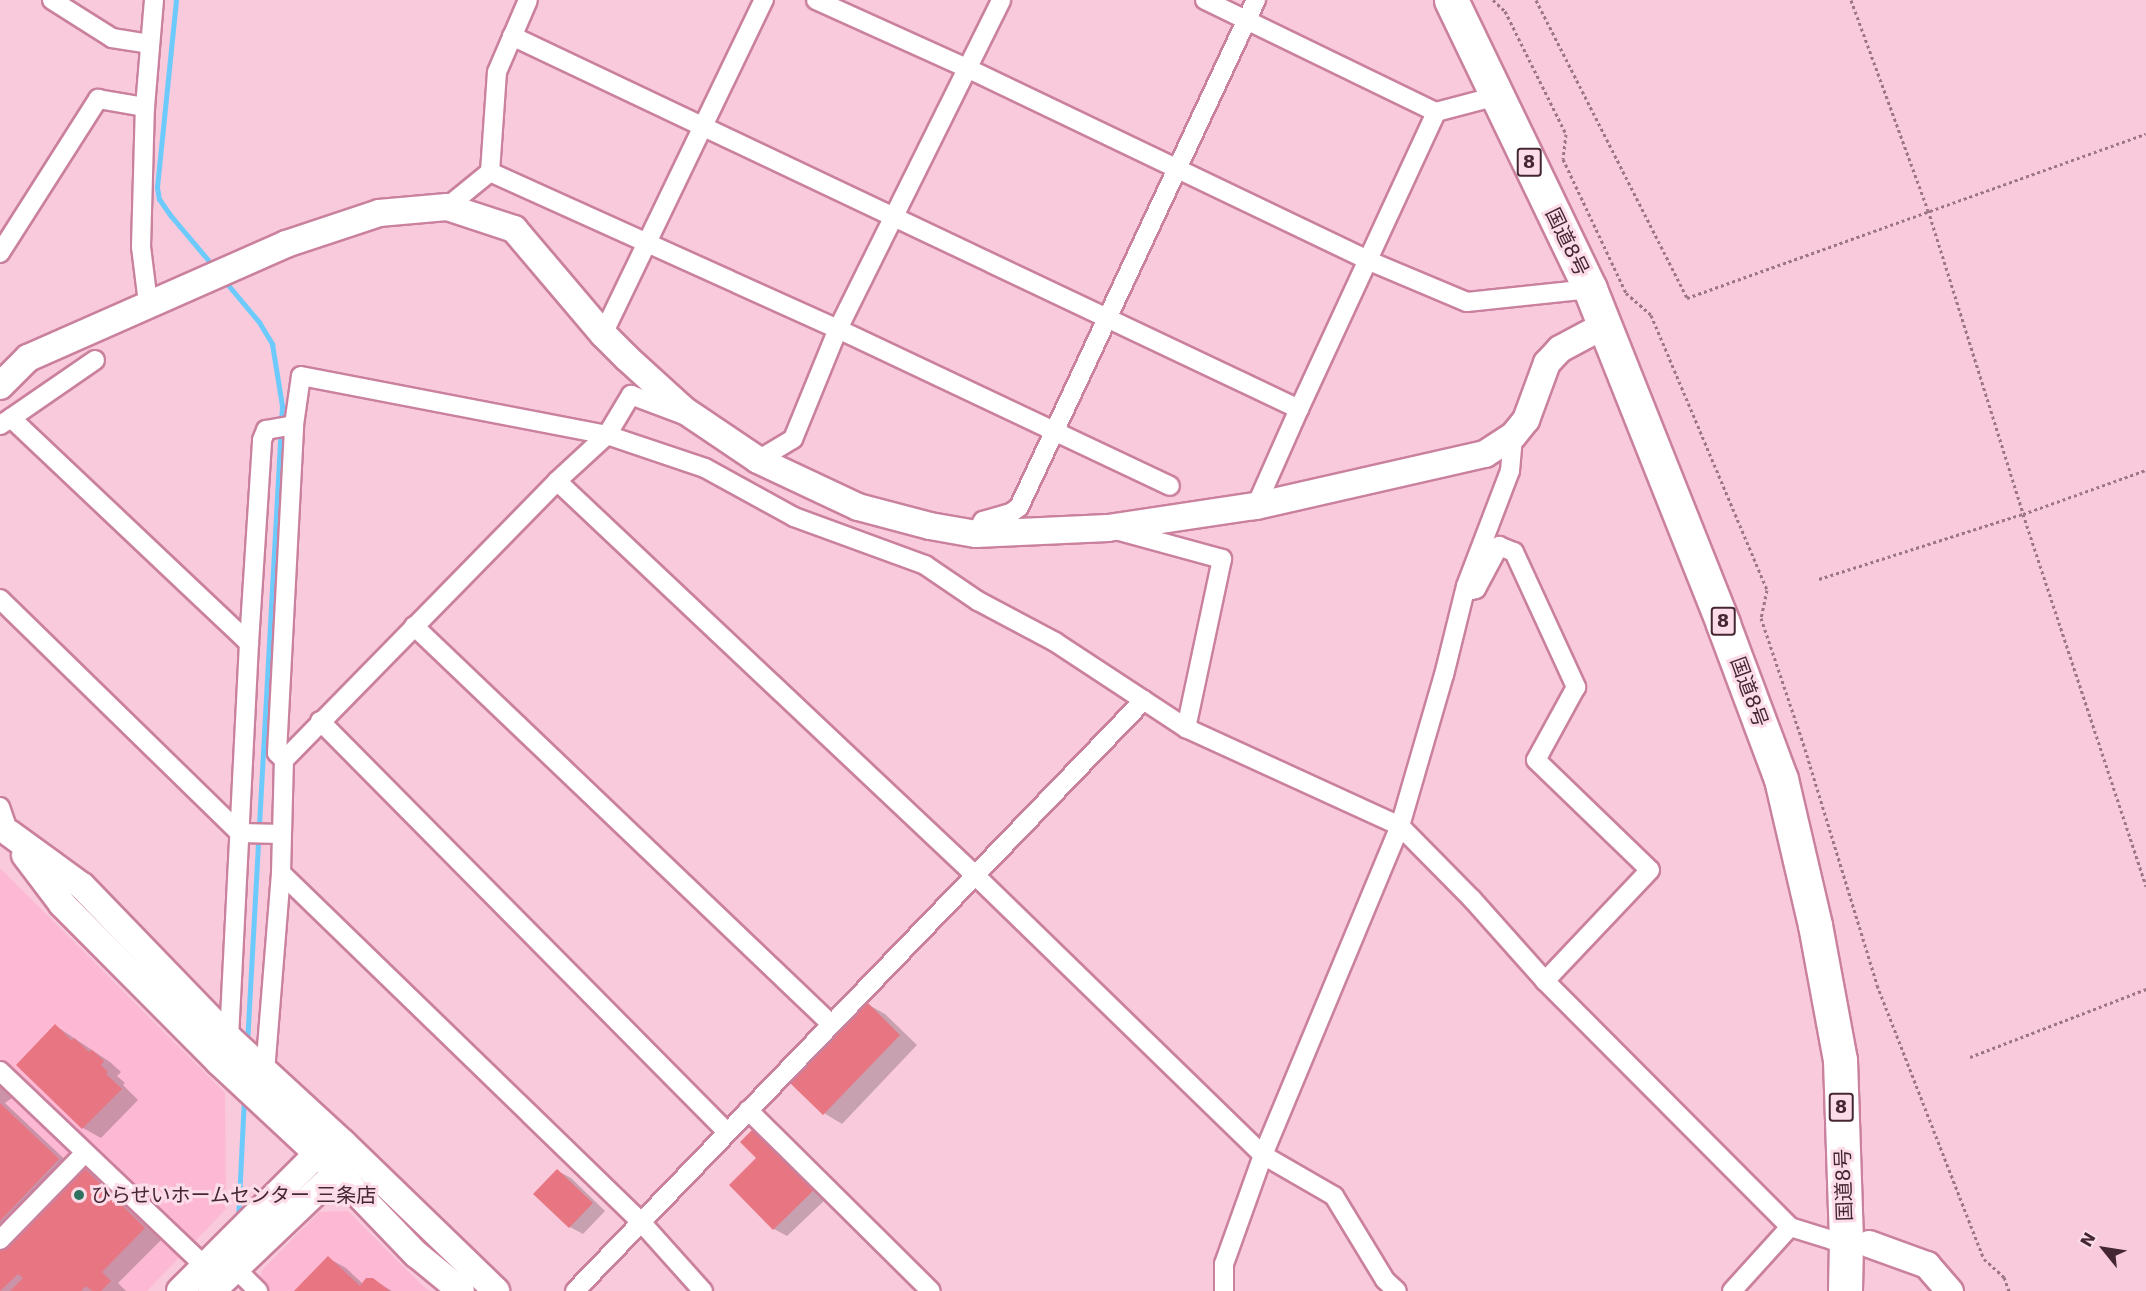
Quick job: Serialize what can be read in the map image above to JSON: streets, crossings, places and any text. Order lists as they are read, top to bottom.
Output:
{
  "streets": {
    "highway": ["8", "国道8号"]
  },
  "places": ["ひらせいホームセンター 三条店"],
  "north": "top left"
}
